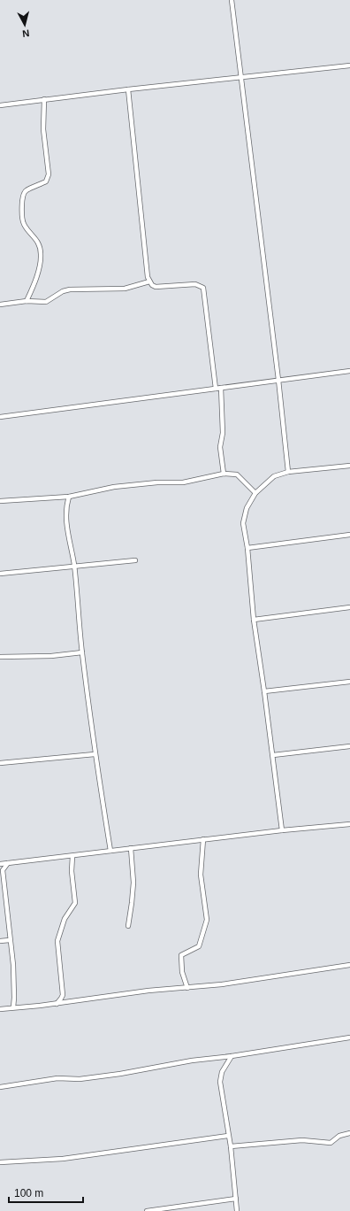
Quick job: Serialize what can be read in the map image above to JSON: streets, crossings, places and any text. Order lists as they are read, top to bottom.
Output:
{
  "scale_bar": "100 m",
  "north": "bottom"
}
